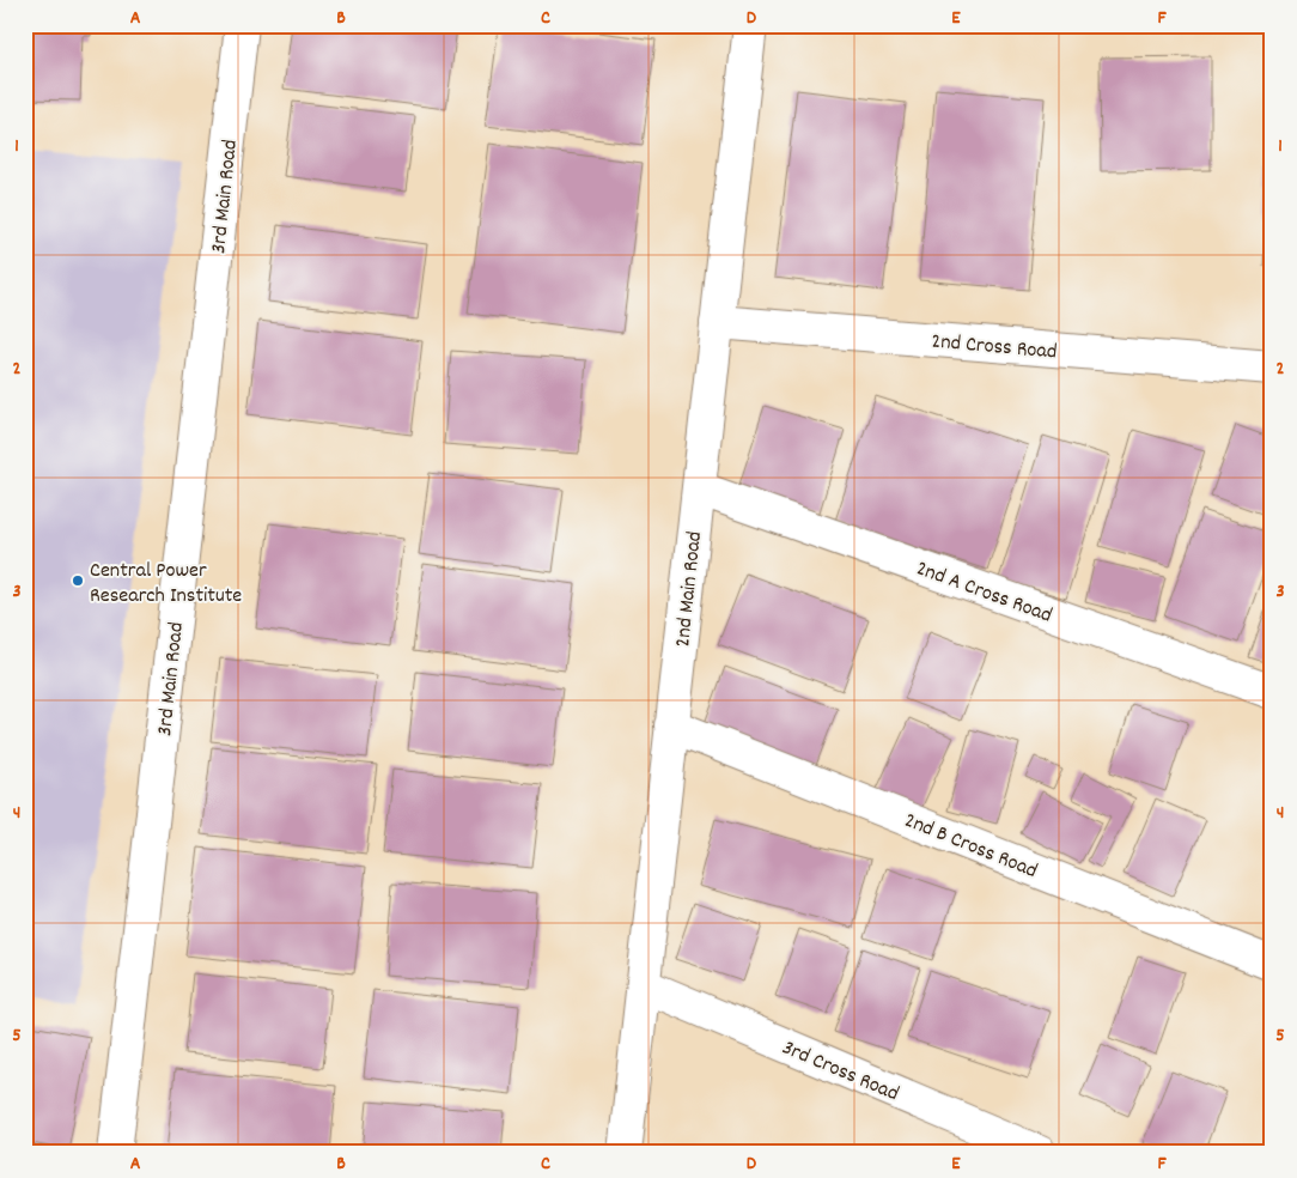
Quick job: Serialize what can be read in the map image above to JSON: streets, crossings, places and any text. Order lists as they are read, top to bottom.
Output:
{
  "streets": {
    "street": [
      "3rd Main Road",
      "2nd Cross Road",
      "2nd Main Road",
      "2nd A Cross Road",
      "2nd B Cross Road",
      "3rd Cross Road"
    ]
  },
  "crossings": [
    ["2nd Cross Road", "2nd Main Road"],
    ["2nd Main Road", "2nd A Cross Road"],
    ["2nd Main Road", "2nd B Cross Road"],
    ["2nd Main Road", "3rd Cross Road"]
  ],
  "places": ["Central Power Research Institute"],
  "grid": {
    "columns": [
      "A",
      "B",
      "C",
      "D",
      "E",
      "F"
    ],
    "rows": [
      "1",
      "2",
      "3",
      "4",
      "5"
    ]
  }
}
